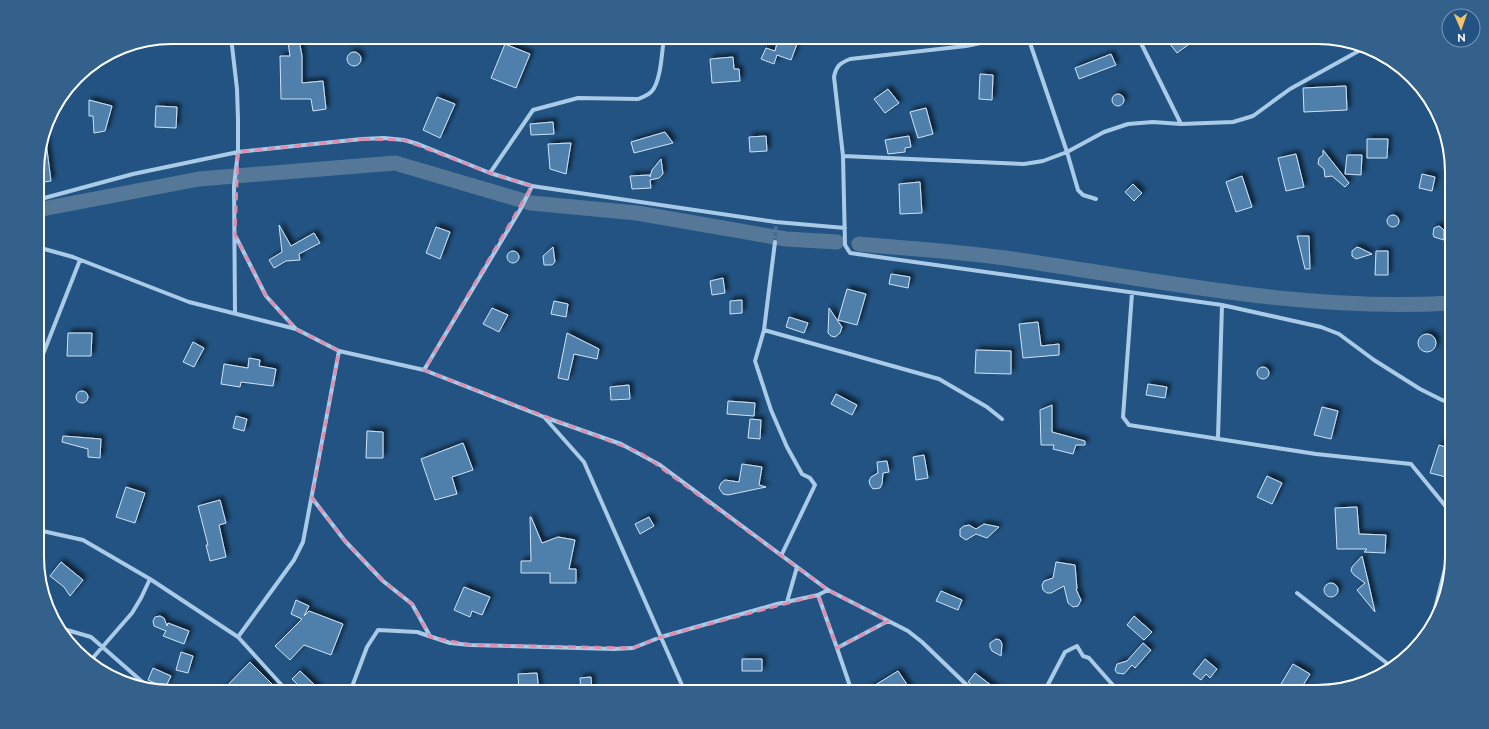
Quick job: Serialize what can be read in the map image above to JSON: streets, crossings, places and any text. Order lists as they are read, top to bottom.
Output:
{
  "north": "bottom"
}
